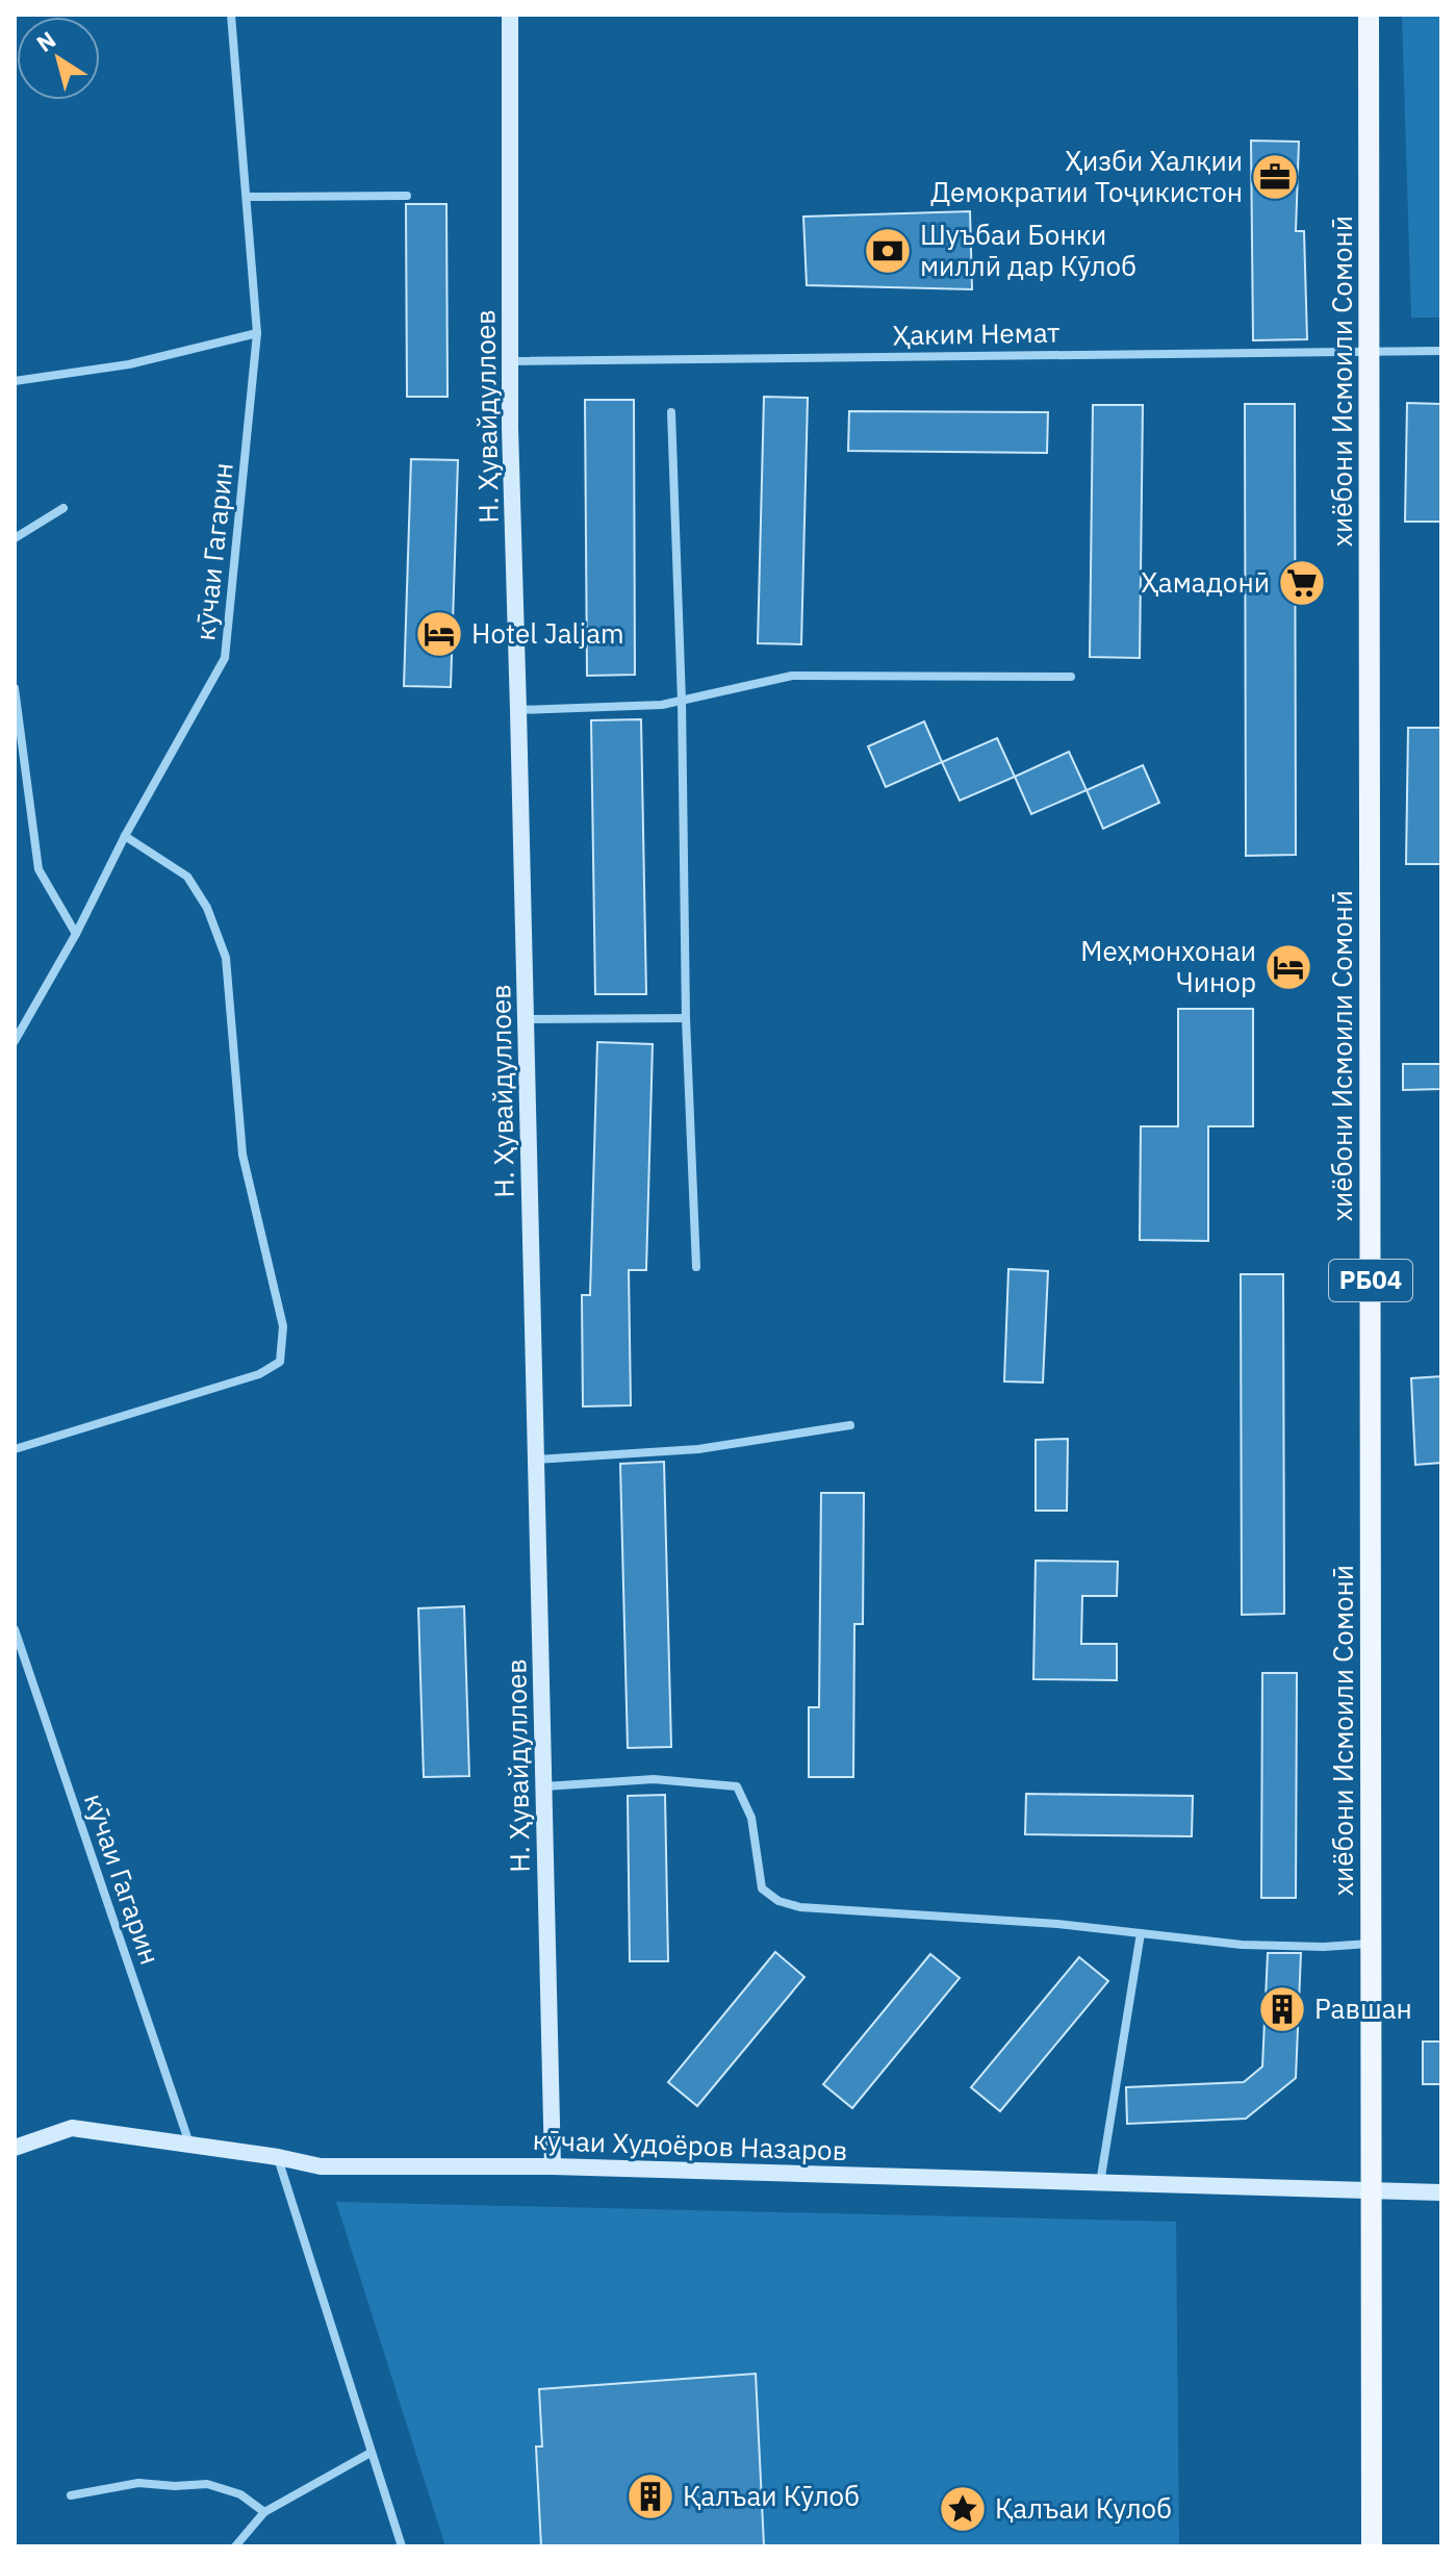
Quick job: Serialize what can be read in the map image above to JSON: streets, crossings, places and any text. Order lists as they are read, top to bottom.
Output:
{
  "streets": {
    "main road": ["хиёбони Исмоили Сомонӣ", "РБ04"],
    "street": [
      "Ҳаким Немат",
      "Н. Ҳувайдуллоев",
      "кӯчаи Гагарин",
      "кӯчаи Худоёров Назаров"
    ]
  },
  "crossings": [
    ["Ҳаким Немат", "хиёбони Исмоили Сомонӣ"],
    ["Ҳаким Немат", "Н. Ҳувайдуллоев"],
    ["хиёбони Исмоили Сомонӣ", "кӯчаи Худоёров Назаров"],
    ["Н. Ҳувайдуллоев", "кӯчаи Худоёров Назаров"],
    ["кӯчаи Гагарин", "кӯчаи Худоёров Назаров"]
  ],
  "places": {
    "office": ["Ҳизби Халқии Демократии Тоҷикистон"],
    "bank": ["Шуъбаи Бонки миллӣ дар Кӯлоб"],
    "supermarket": ["Ҳамадонӣ"],
    "hotel": ["Hotel Jaljam", "Меҳмонхонаи Чинор"],
    "building": ["Равшан", "Қалъаи Кӯлоб"],
    "place": ["Қалъаи Кулоб"]
  },
  "north": "top left"
}
